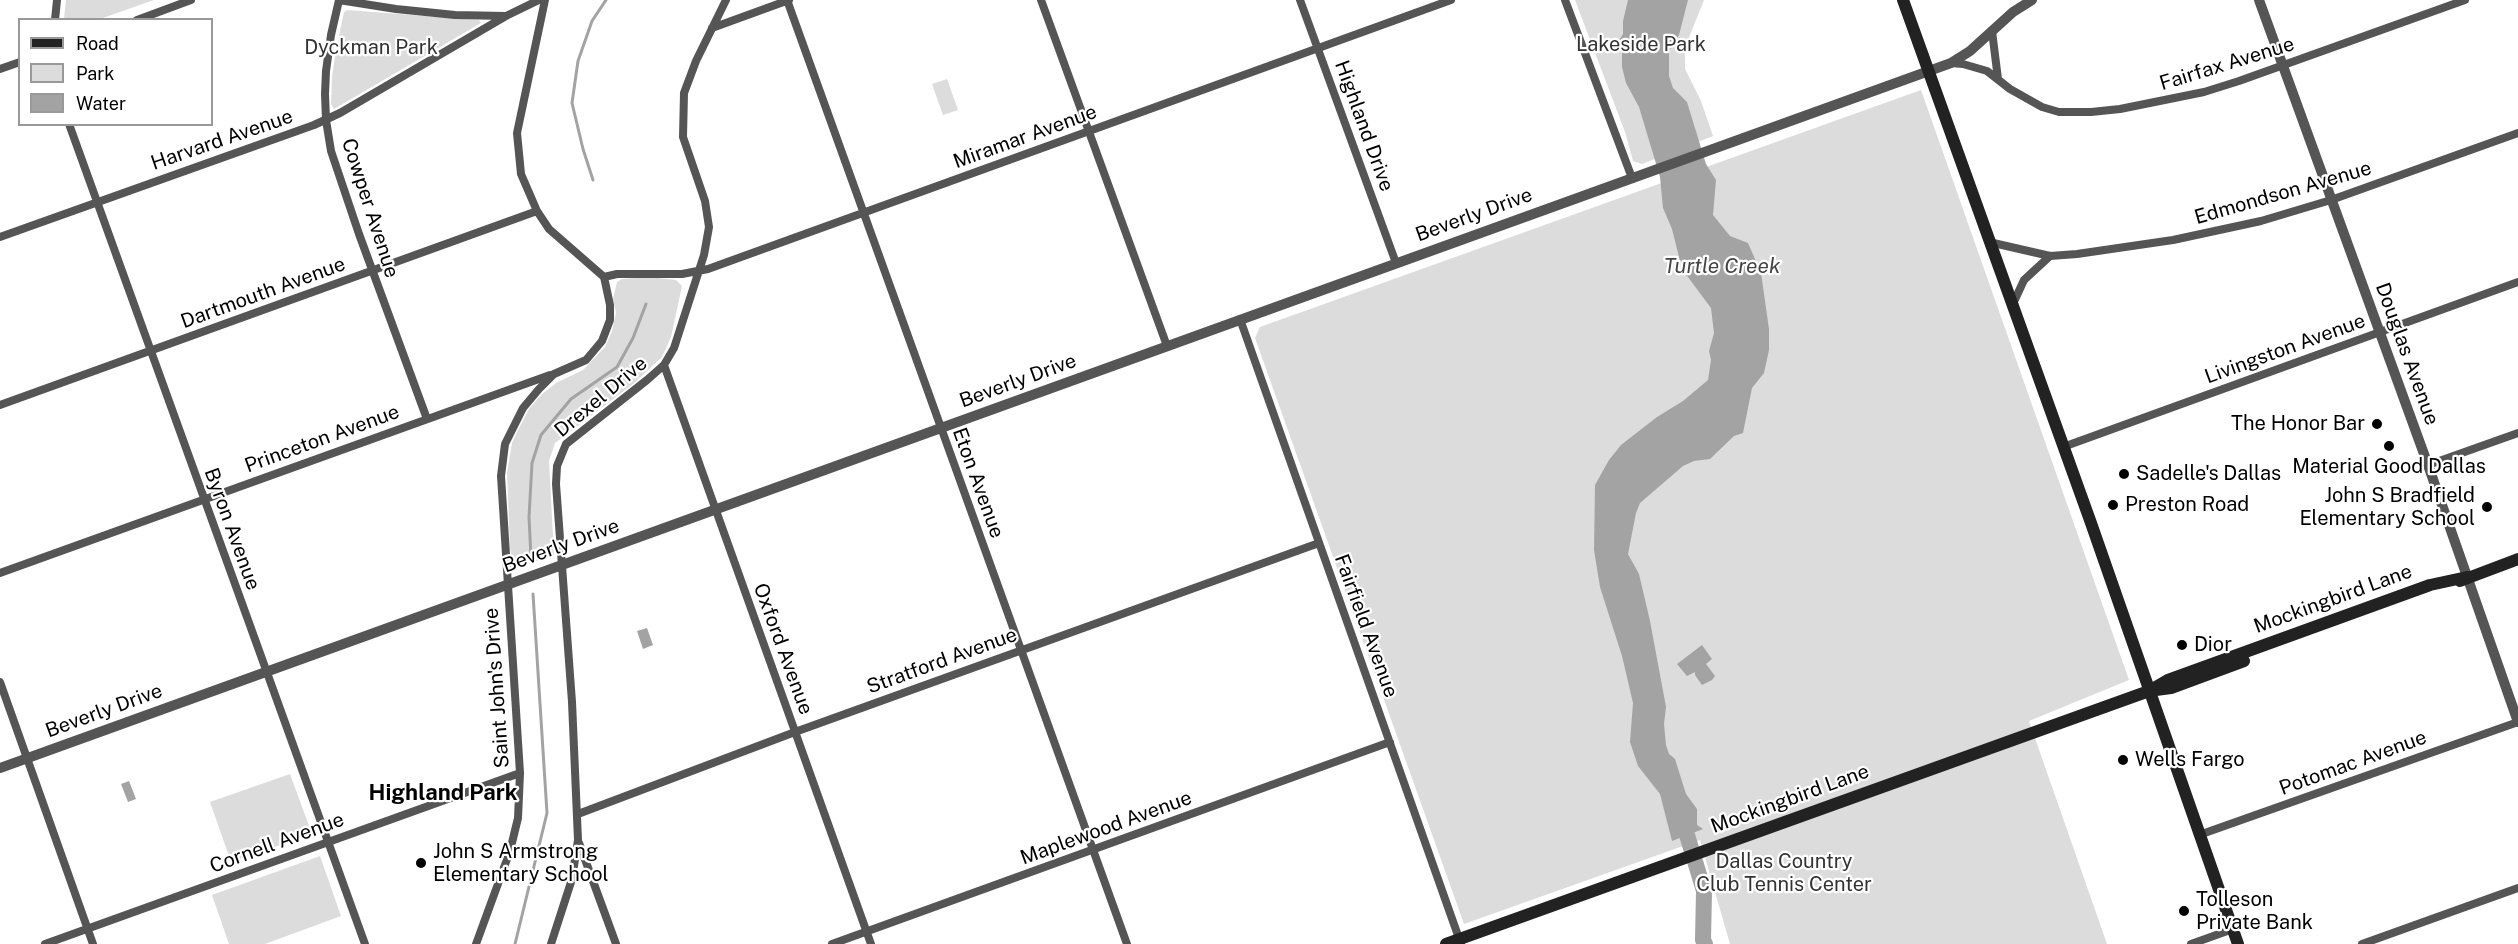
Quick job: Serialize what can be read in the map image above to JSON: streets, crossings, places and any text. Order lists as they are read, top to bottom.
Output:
{
  "streets": {
    "main road": ["Mockingbird Lane"],
    "street": [
      "Fairfax Avenue",
      "Highland Drive",
      "Miramar Avenue",
      "Harvard Avenue",
      "Edmondson Avenue",
      "Cowper Avenue",
      "Beverly Drive",
      "Dartmouth Avenue",
      "Livingston Avenue",
      "Douglas Avenue",
      "Drexel Drive",
      "Princeton Avenue",
      "Eton Avenue",
      "Byron Avenue",
      "Fairfield Avenue",
      "Oxford Avenue",
      "Stratford Avenue",
      "Saint John's Drive",
      "Potomac Avenue",
      "Maplewood Avenue",
      "Cornell Avenue"
    ]
  },
  "crossings": [
    ["Fairfax Avenue", "Beverly Drive"],
    ["Fairfax Avenue", "Douglas Avenue"],
    ["Highland Drive", "Miramar Avenue"],
    ["Highland Drive", "Beverly Drive"],
    ["Miramar Avenue", "Drexel Drive"],
    ["Miramar Avenue", "Eton Avenue"],
    ["Miramar Avenue", "Saint John's Drive"],
    ["Harvard Avenue", "Cowper Avenue"],
    ["Harvard Avenue", "Byron Avenue"],
    ["Edmondson Avenue", "Douglas Avenue"],
    ["Cowper Avenue", "Dartmouth Avenue"],
    ["Cowper Avenue", "Princeton Avenue"],
    ["Beverly Drive", "Drexel Drive"],
    ["Beverly Drive", "Eton Avenue"],
    ["Beverly Drive", "Byron Avenue"],
    ["Beverly Drive", "Fairfield Avenue"],
    ["Beverly Drive", "Oxford Avenue"],
    ["Beverly Drive", "Saint John's Drive"],
    ["Dartmouth Avenue", "Byron Avenue"],
    ["Livingston Avenue", "Douglas Avenue"],
    ["Douglas Avenue", "Mockingbird Lane"],
    ["Douglas Avenue", "Potomac Avenue"],
    ["Drexel Drive", "Oxford Avenue"],
    ["Drexel Drive", "Stratford Avenue"],
    ["Princeton Avenue", "Byron Avenue"],
    ["Princeton Avenue", "Saint John's Drive"],
    ["Eton Avenue", "Stratford Avenue"],
    ["Eton Avenue", "Maplewood Avenue"],
    ["Byron Avenue", "Cornell Avenue"],
    ["Mockingbird Lane", "Fairfield Avenue"],
    ["Fairfield Avenue", "Stratford Avenue"],
    ["Fairfield Avenue", "Maplewood Avenue"],
    ["Oxford Avenue", "Stratford Avenue"],
    ["Oxford Avenue", "Maplewood Avenue"],
    ["Saint John's Drive", "Cornell Avenue"]
  ],
  "districts": ["Highland Park"],
  "water": ["Turtle Creek"],
  "parks": ["Lakeside Park", "Dyckman Park", "Dallas Country Club Tennis Center"],
  "places": [
    "The Honor Bar",
    "Material Good Dallas",
    "Sadelle's Dallas",
    "Preston Road",
    "John S Bradfield Elementary School",
    "Dior",
    "Wells Fargo",
    "John S Armstrong Elementary School",
    "Tolleson Private Bank"
  ],
  "legend": ["Road", "Park", "Water"]
}
